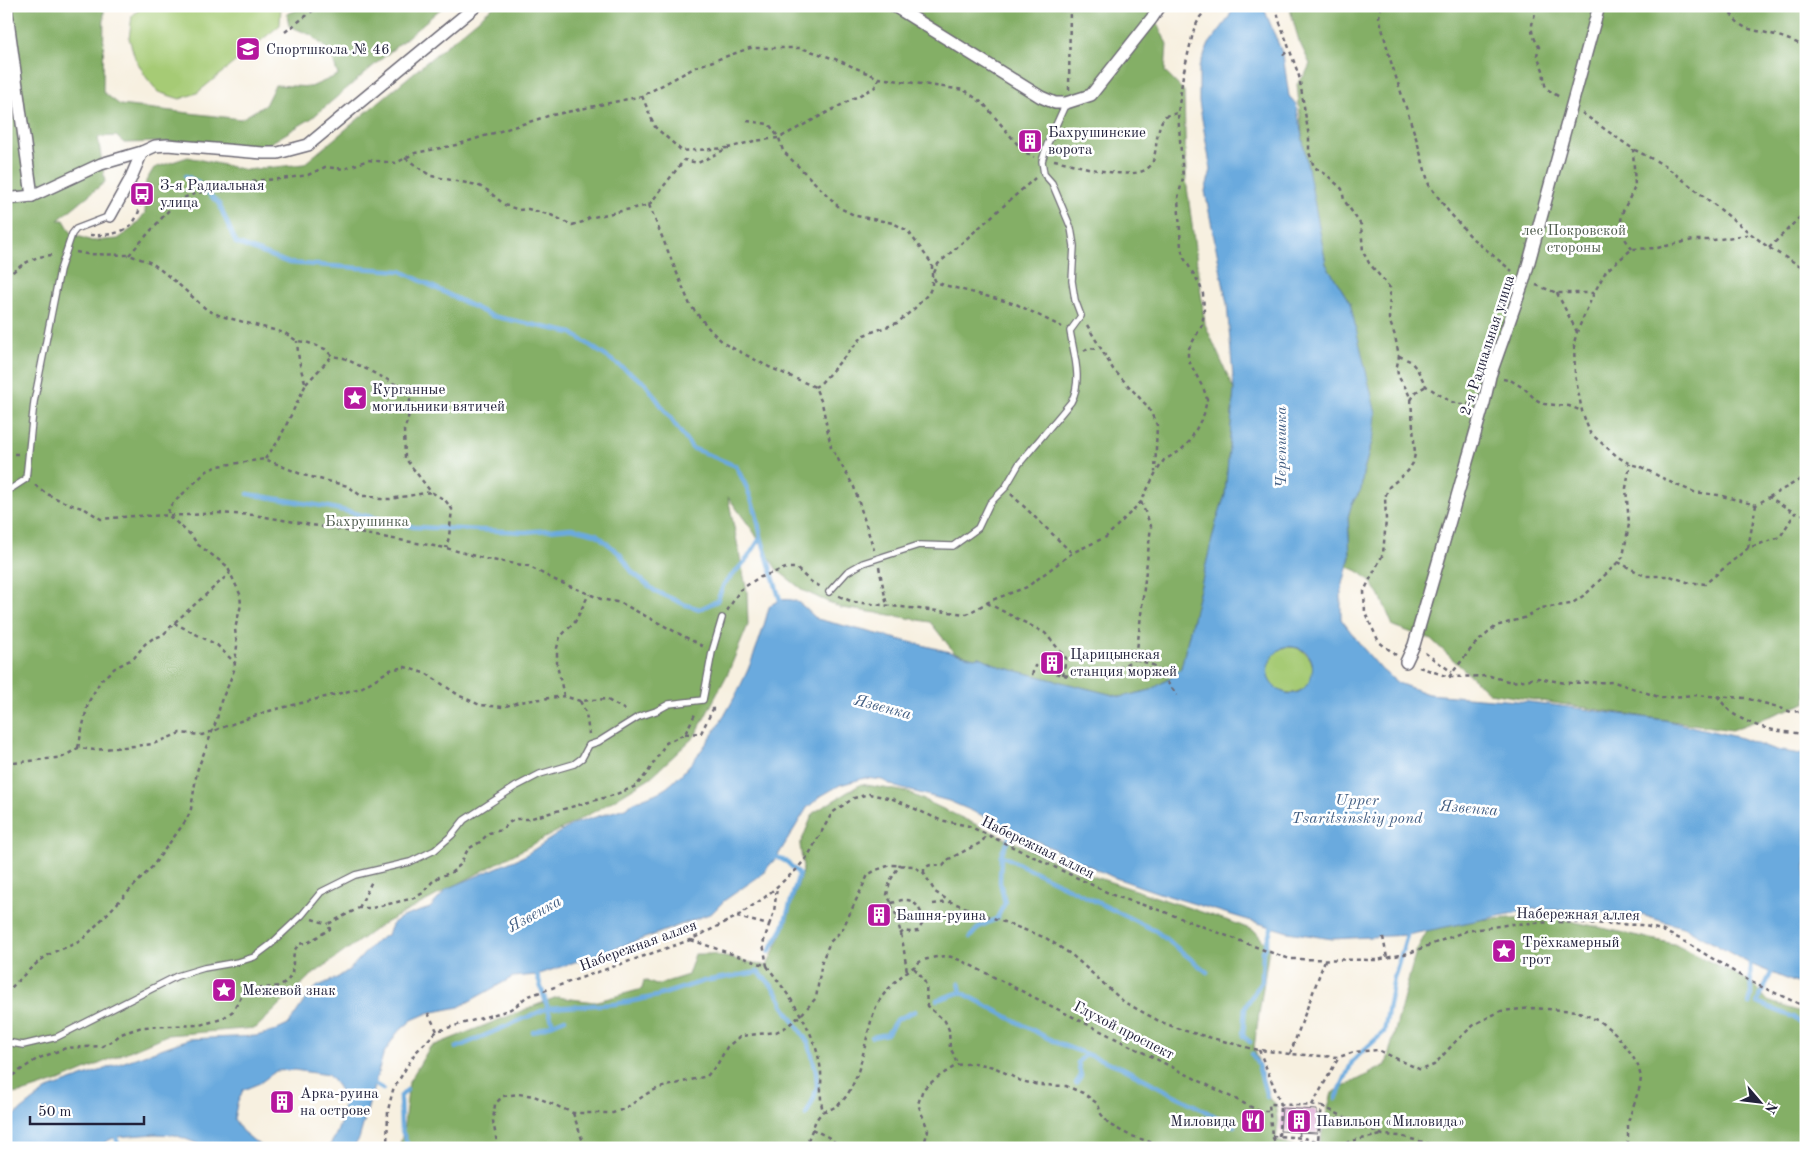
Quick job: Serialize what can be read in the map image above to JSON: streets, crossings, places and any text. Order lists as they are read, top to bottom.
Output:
{
  "streets": {
    "street": ["2-я Радиальная улица"],
    "path": ["Набережная аллея", "Глухой проспект"]
  },
  "water": ["Черепишка", "Язвенка", "Upper Tsaritsinskiy pond"],
  "parks": ["лес Покровской стороны", "Бахрушинка"],
  "places": {
    "school or university": ["Спортшкола № 46"],
    "building": [
      "Бахрушинские ворота",
      "Царицынская станция моржей",
      "Башня-руина",
      "Арка-руина на острове",
      "Павильон «Миловида»"
    ],
    "bus stop": ["З-я Радиальная улица"],
    "place": ["Курганные могильники вятичей", "Трёхкамерный грот", "Межевой знак"],
    "restaurant": ["Миловида"]
  },
  "scale_bar": "50 m",
  "north": "bottom right"
}
